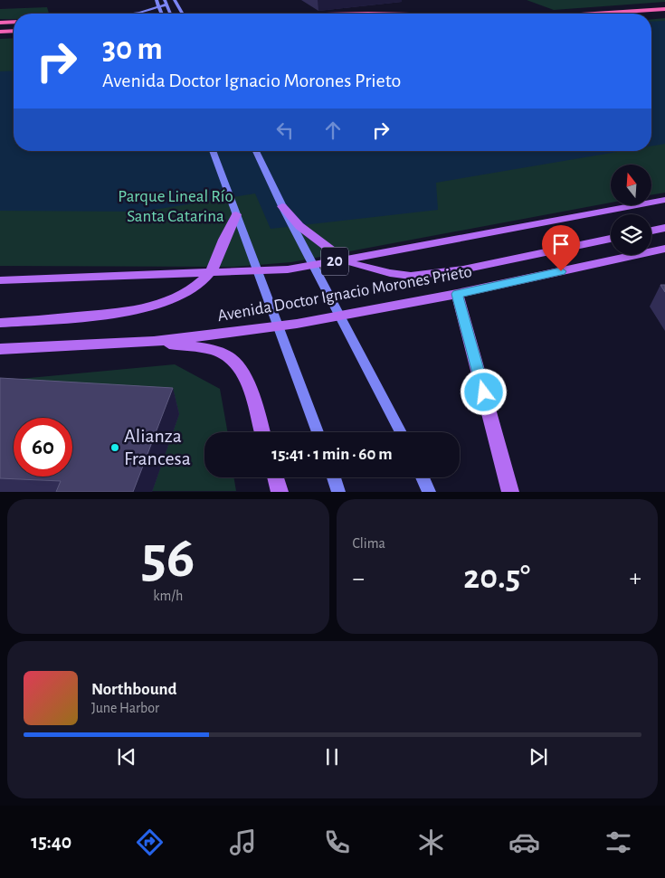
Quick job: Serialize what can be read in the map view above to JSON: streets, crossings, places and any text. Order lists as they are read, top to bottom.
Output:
{
  "streets": {
    "main road": ["20", "Avenida Doctor Ignacio Morones Prieto"]
  },
  "parks": ["Parque Lineal Río Santa Catarina"],
  "places": ["Alianza Francesa"],
  "north": "top",
  "page": {
    "turn": ["30 m", "Avenida Doctor Ignacio Morones Prieto"],
    "limit": "60",
    "trip": "15:41 · 1 min · 60 m",
    "tile": [
      ["56", "km/h"],
      "Clima"
    ],
    "heat": ["−", "20.5°", "+"],
    "song": ["Northbound", "June Harbor"],
    "tabs": "15:40"
  }
}
